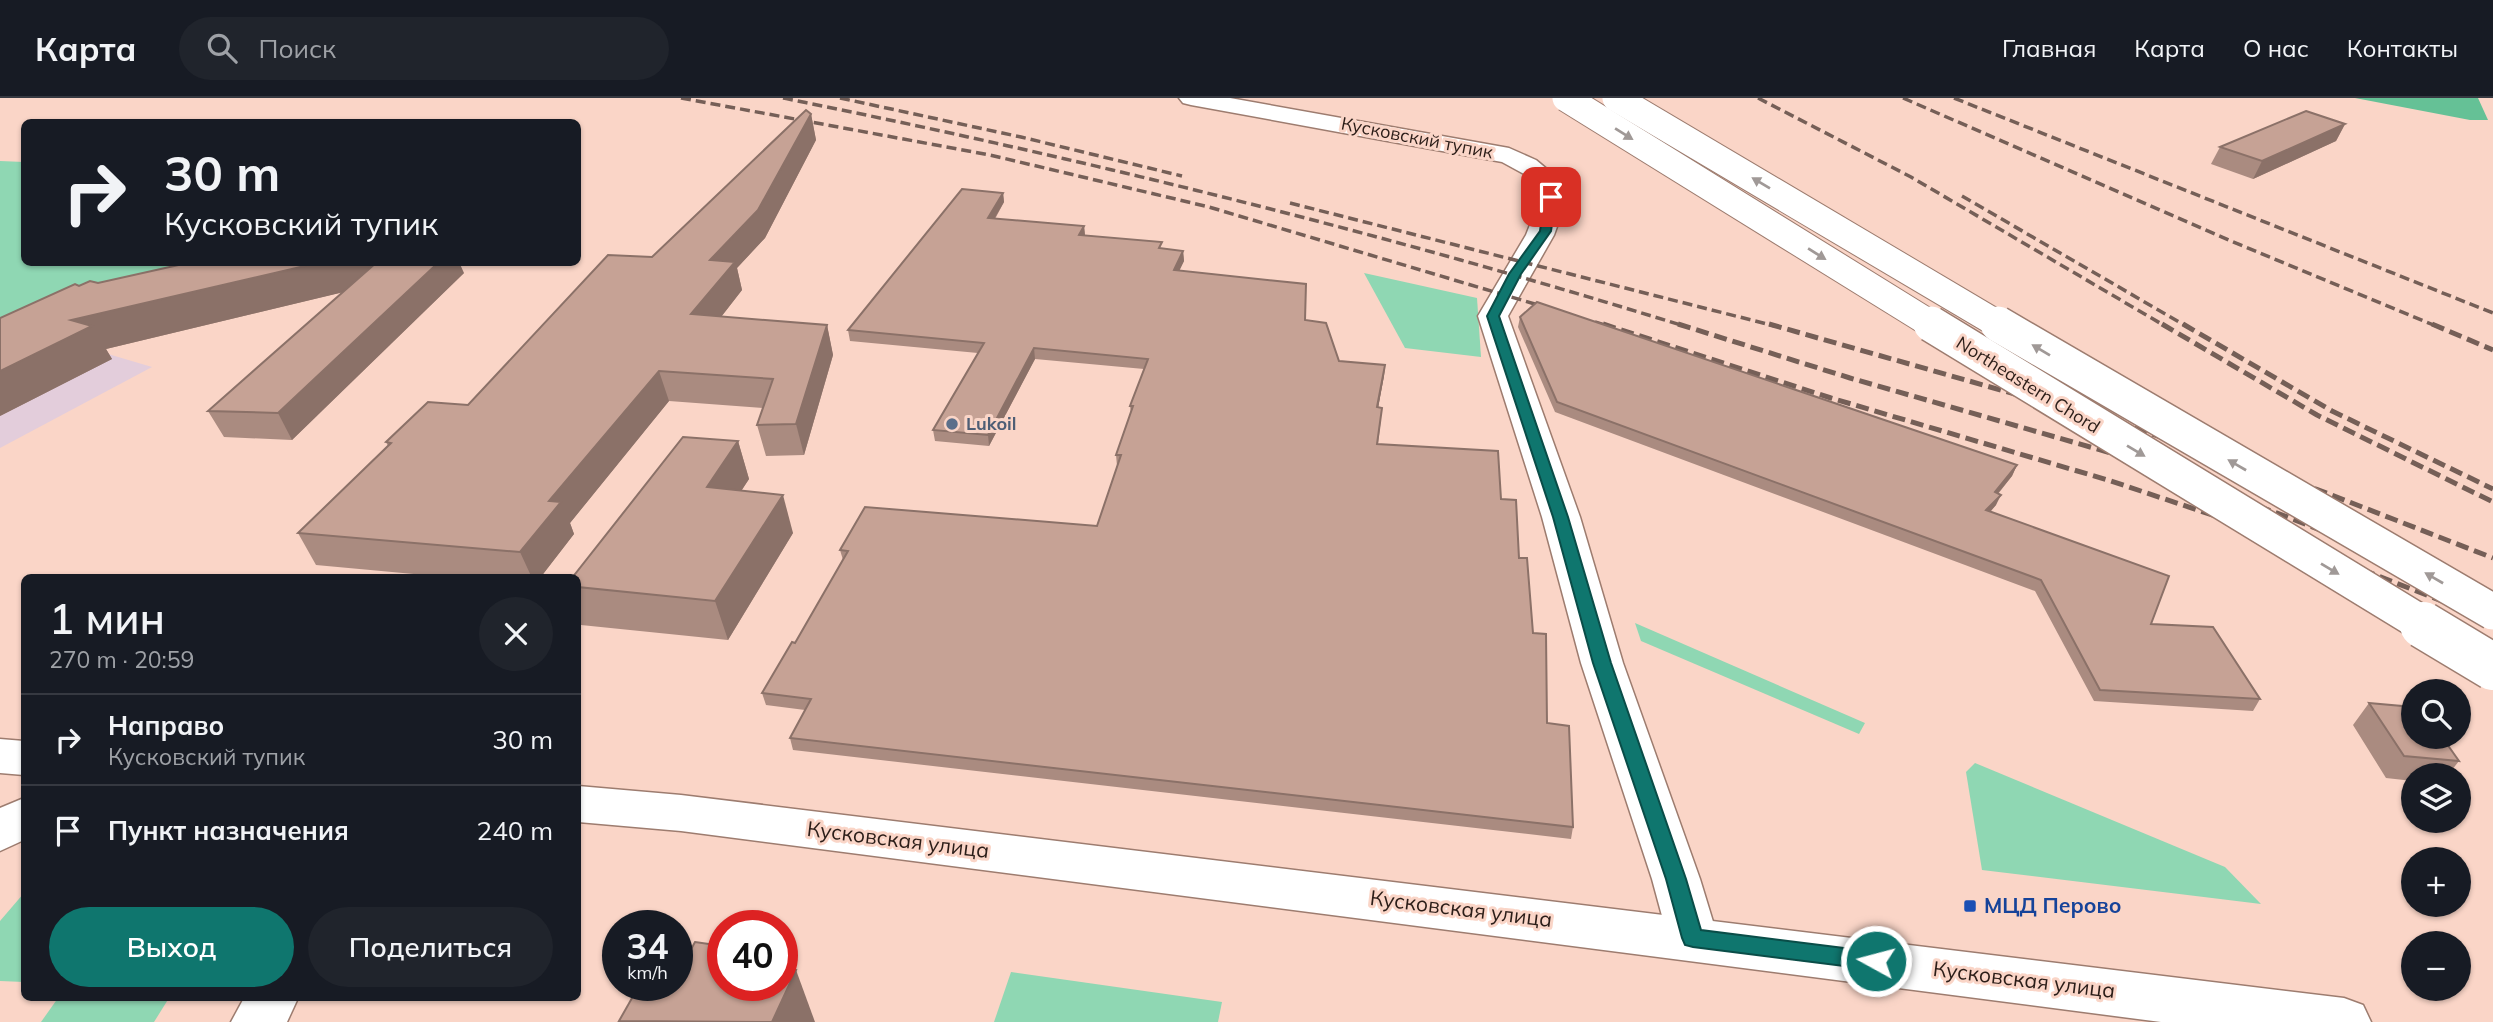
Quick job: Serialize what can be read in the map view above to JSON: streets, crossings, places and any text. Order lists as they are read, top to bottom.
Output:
{
  "streets": {
    "street": ["Кусковский тупик", "Northeastern Chord", "Кусковская улица"]
  },
  "crossings": [
    ["Кусковский тупик", "Кусковская улица"]
  ],
  "places": {
    "other": ["Lukoil"],
    "transit": ["МЦД Перово"]
  },
  "page": {
    "header": "Карта",
    "search": "Поиск",
    "nav": [
      "Главная",
      "Карта",
      "О нас",
      "Контакты"
    ],
    "turn": ["30 m", "Кусковский тупик"],
    "heading": ["1 мин", "270 m · 20:59"],
    "map_buttons": ["+", "−"],
    "list": [
      {
        "name": "Направо",
        "note": "Кусковский тупик",
        "value": "30 m"
      },
      {
        "name": "Пункт назначения",
        "value": "240 m"
      }
    ],
    "buttons": ["Выход", "Поделиться"],
    "speed": "34 km/h",
    "limit": "40"
  }
}
